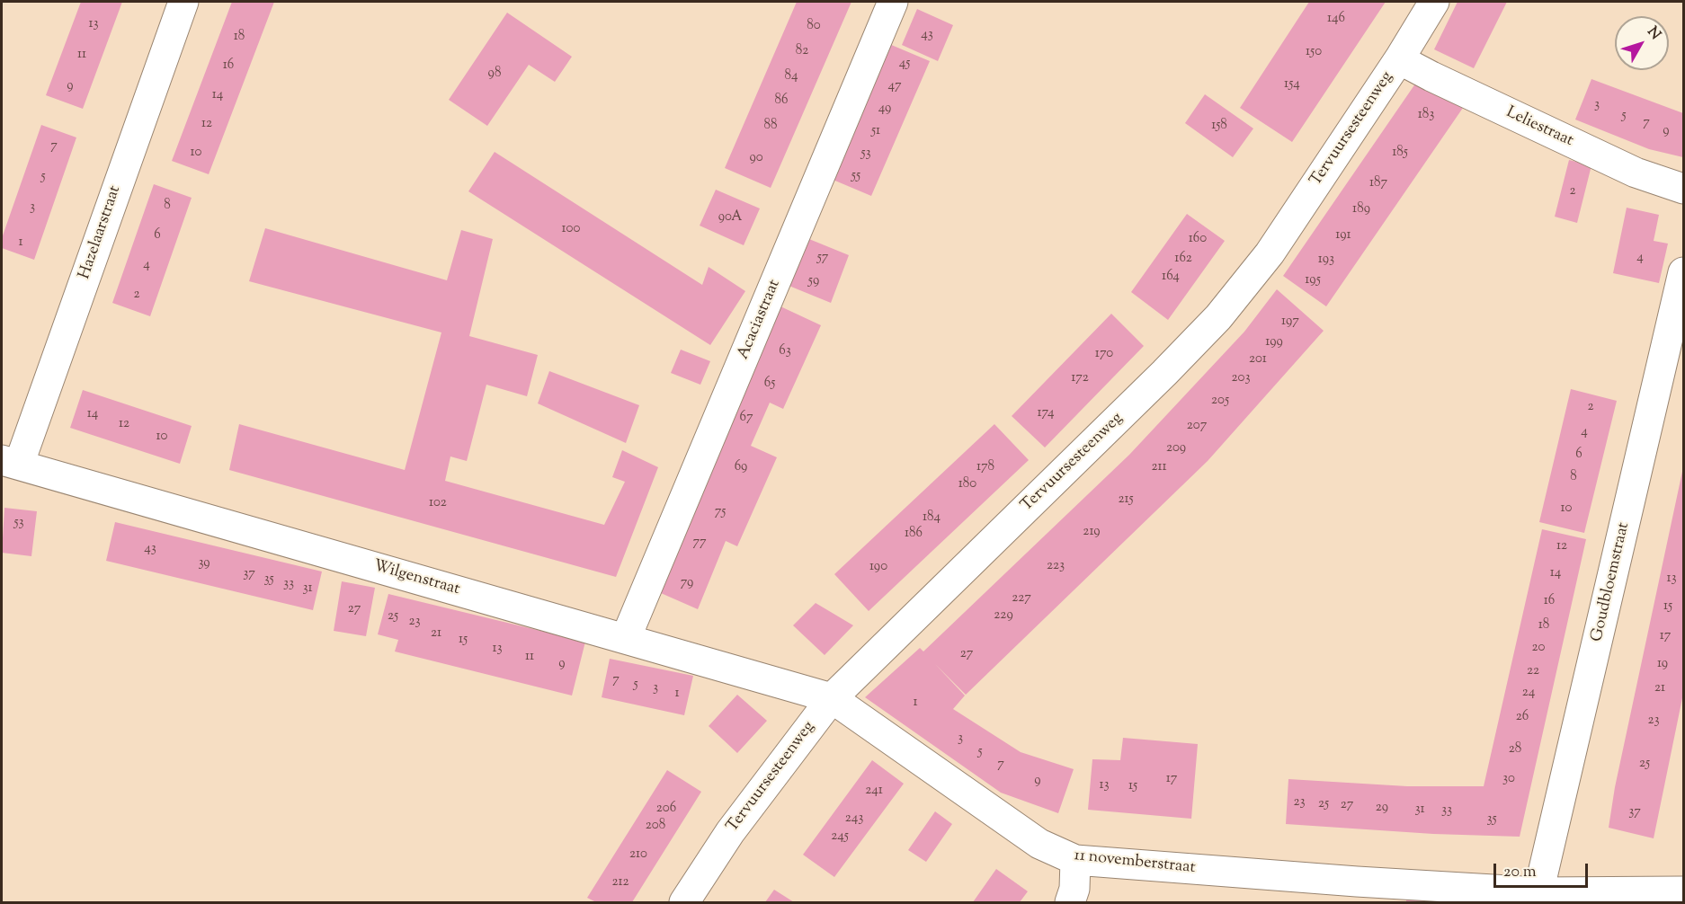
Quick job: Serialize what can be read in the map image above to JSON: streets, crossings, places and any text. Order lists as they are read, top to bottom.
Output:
{
  "streets": {
    "street": [
      "Leliestraat",
      "Tervuursesteenweg",
      "Hazelaarstraat",
      "Acaciastraat",
      "Wilgenstraat",
      "Goudbloemstraat",
      "11 novemberstraat"
    ]
  },
  "crossings": [
    ["Leliestraat", "Tervuursesteenweg"],
    ["Tervuursesteenweg", "Wilgenstraat"],
    ["Tervuursesteenweg", "11 novemberstraat"],
    ["Hazelaarstraat", "Wilgenstraat"],
    ["Acaciastraat", "Wilgenstraat"],
    ["Wilgenstraat", "11 novemberstraat"],
    ["Goudbloemstraat", "11 novemberstraat"]
  ],
  "house_numbers": [
    "146",
    "13",
    "80",
    "43",
    "18",
    "82",
    "150",
    "11",
    "45",
    "16",
    "98",
    "84",
    "154",
    "9",
    "47",
    "14",
    "86",
    "3",
    "49",
    "183",
    "5",
    "7",
    "12",
    "88",
    "158",
    "51",
    "9",
    "7",
    "10",
    "185",
    "53",
    "90",
    "55",
    "5",
    "187",
    "2",
    "8",
    "3",
    "189",
    "90A",
    "100",
    "6",
    "191",
    "160",
    "1",
    "57",
    "4",
    "162",
    "193",
    "4",
    "164",
    "195",
    "59",
    "2",
    "197",
    "199",
    "63",
    "170",
    "201",
    "172",
    "203",
    "65",
    "205",
    "2",
    "174",
    "14",
    "67",
    "12",
    "207",
    "4",
    "10",
    "209",
    "6",
    "69",
    "178",
    "211",
    "8",
    "180",
    "215",
    "102",
    "10",
    "75",
    "184",
    "53",
    "219",
    "186",
    "77",
    "12",
    "43",
    "39",
    "223",
    "190",
    "14",
    "37",
    "13",
    "35",
    "79",
    "33",
    "31",
    "227",
    "16",
    "15",
    "27",
    "229",
    "25",
    "23",
    "18",
    "21",
    "17",
    "15",
    "20",
    "13",
    "27",
    "11",
    "9",
    "19",
    "22",
    "7",
    "5",
    "3",
    "21",
    "24",
    "1",
    "1",
    "26",
    "23",
    "3",
    "28",
    "5",
    "25",
    "7",
    "17",
    "30",
    "9",
    "13",
    "15",
    "241",
    "23",
    "25",
    "27",
    "29",
    "206",
    "31",
    "33",
    "37",
    "243",
    "35",
    "208",
    "245",
    "210",
    "212"
  ],
  "scale_bar": "20 m",
  "north": "top right"
}
